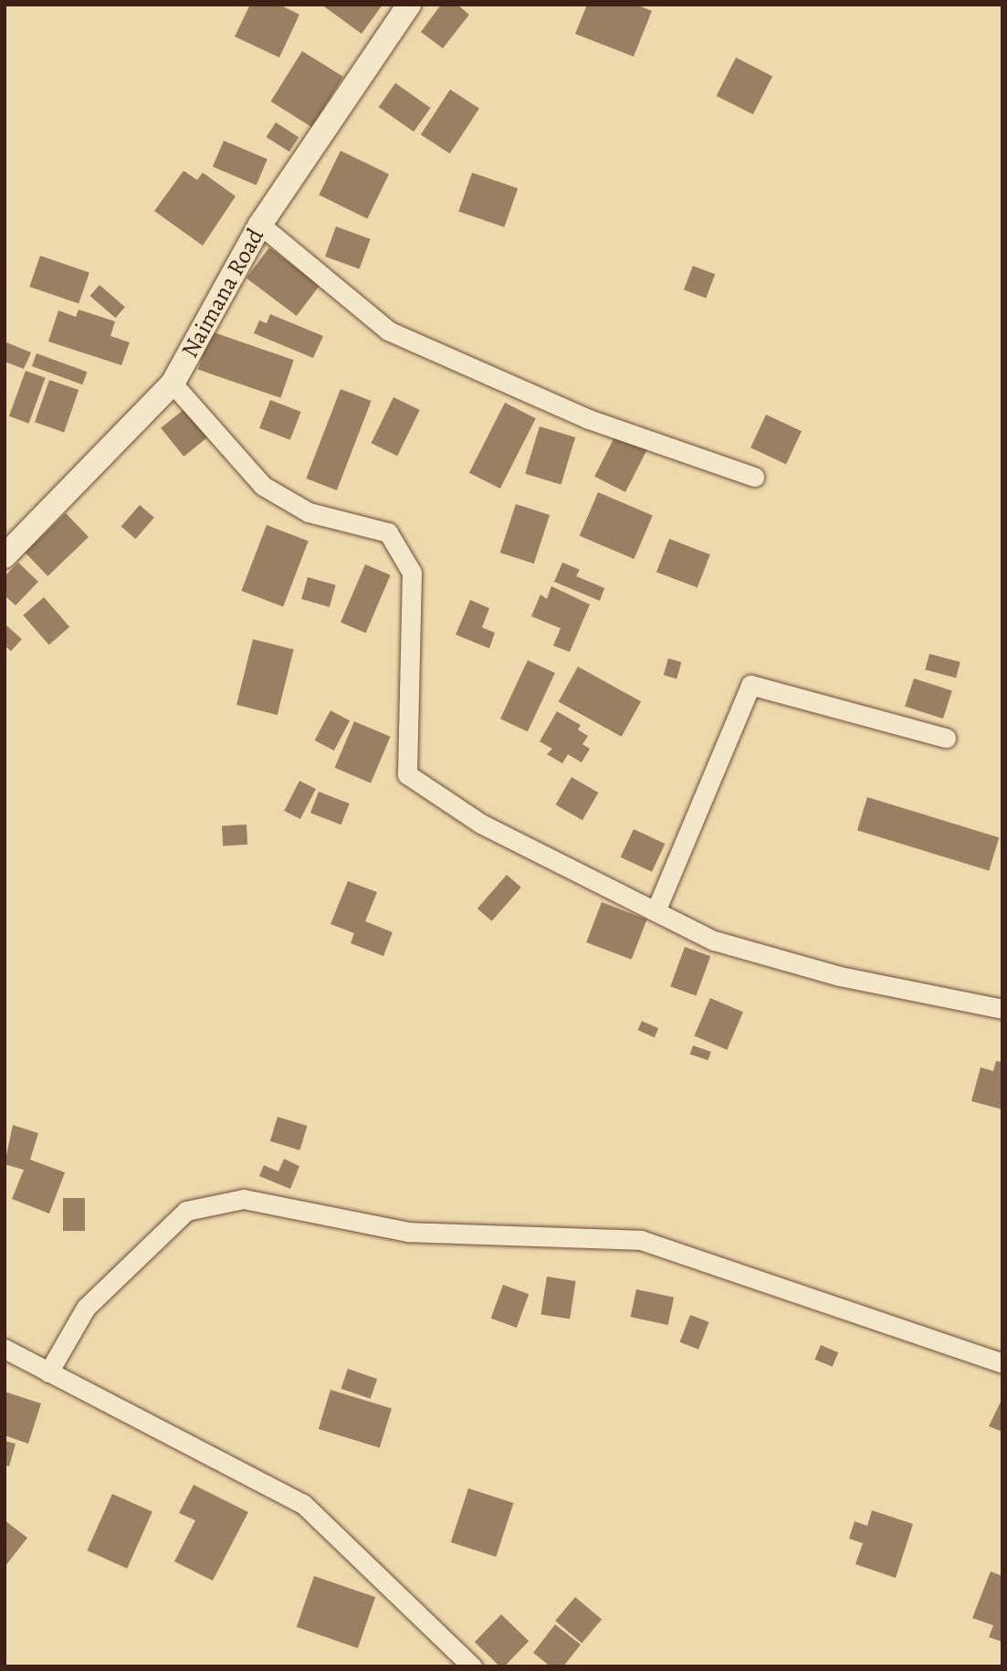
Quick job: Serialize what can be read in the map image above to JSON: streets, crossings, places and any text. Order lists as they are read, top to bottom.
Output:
{
  "streets": {
    "street": ["Naimana Road"]
  }
}
